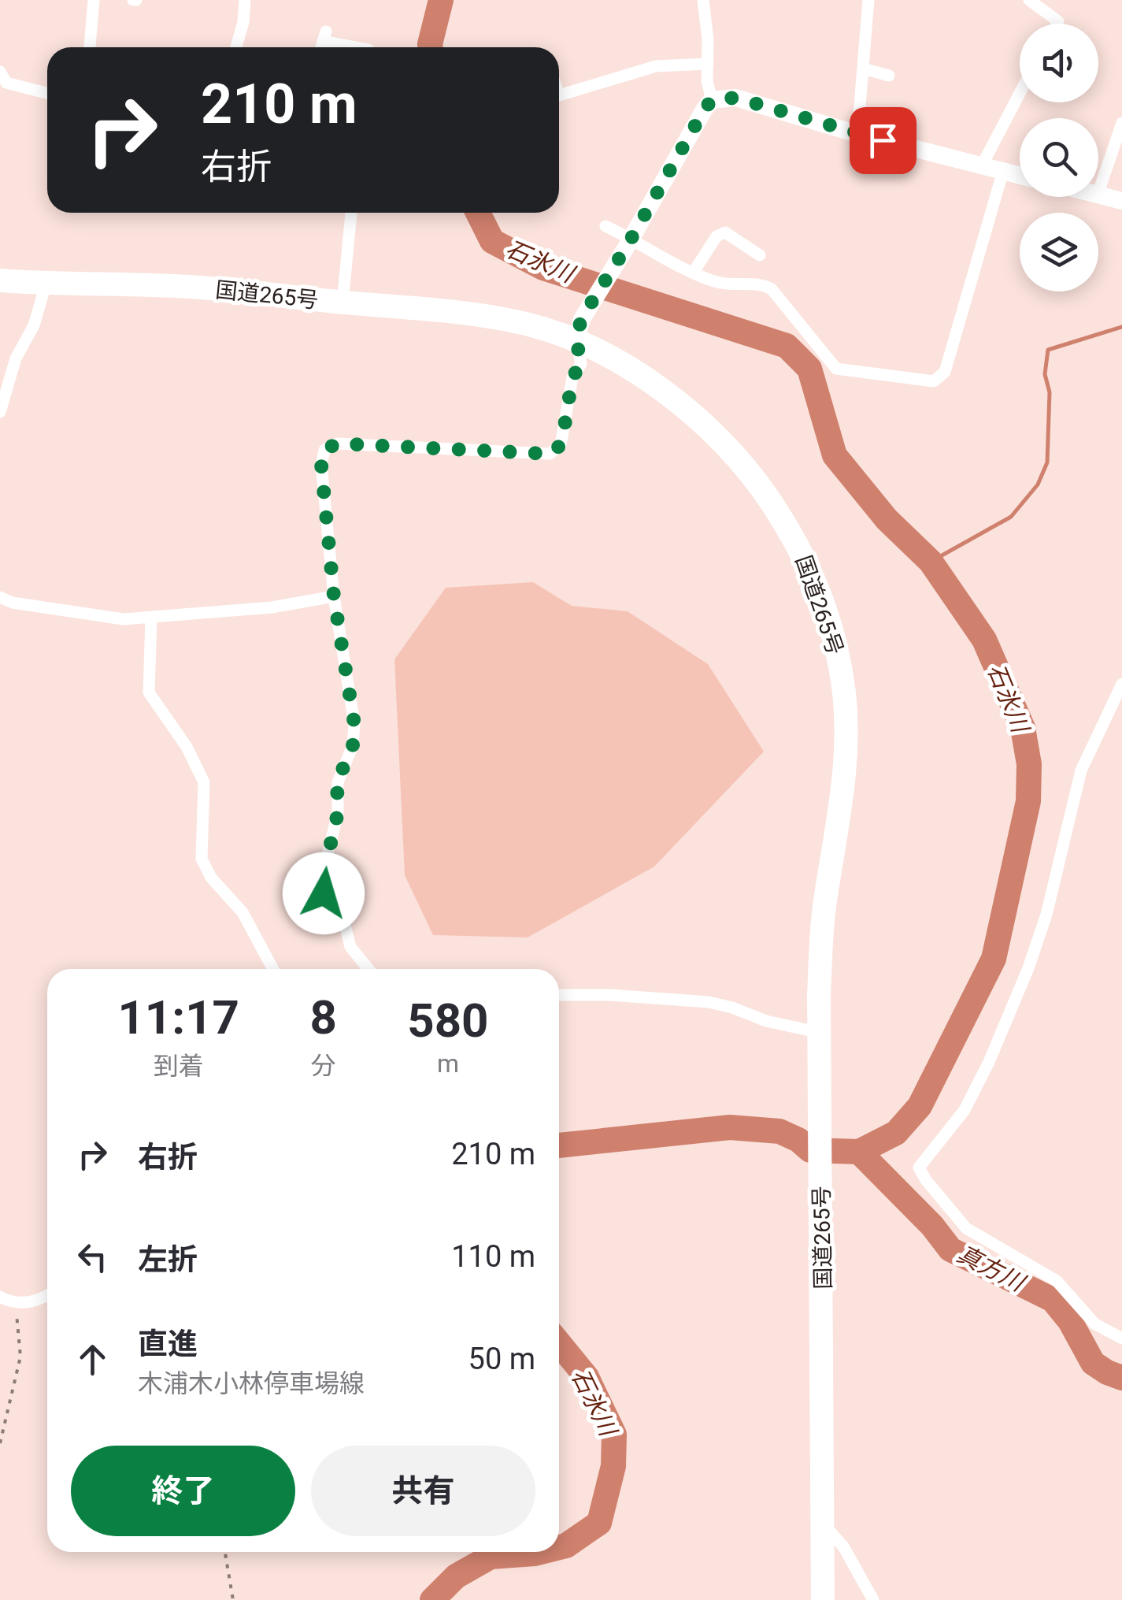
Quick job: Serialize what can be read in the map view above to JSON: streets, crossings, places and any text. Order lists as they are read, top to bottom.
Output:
{
  "streets": {
    "highway": ["国道265号"]
  },
  "water": ["石氷川", "真方川"],
  "page": {
    "turn": ["210 m", "右折"],
    "eta": [
      "11:17",
      "到着",
      "8",
      "分",
      "580",
      "m"
    ],
    "list": [
      {
        "name": "右折",
        "value": "210 m"
      },
      {
        "name": "左折",
        "value": "110 m"
      },
      {
        "name": "直進",
        "note": "木浦木小林停車場線",
        "value": "50 m"
      }
    ],
    "buttons": ["終了", "共有"]
  }
}
